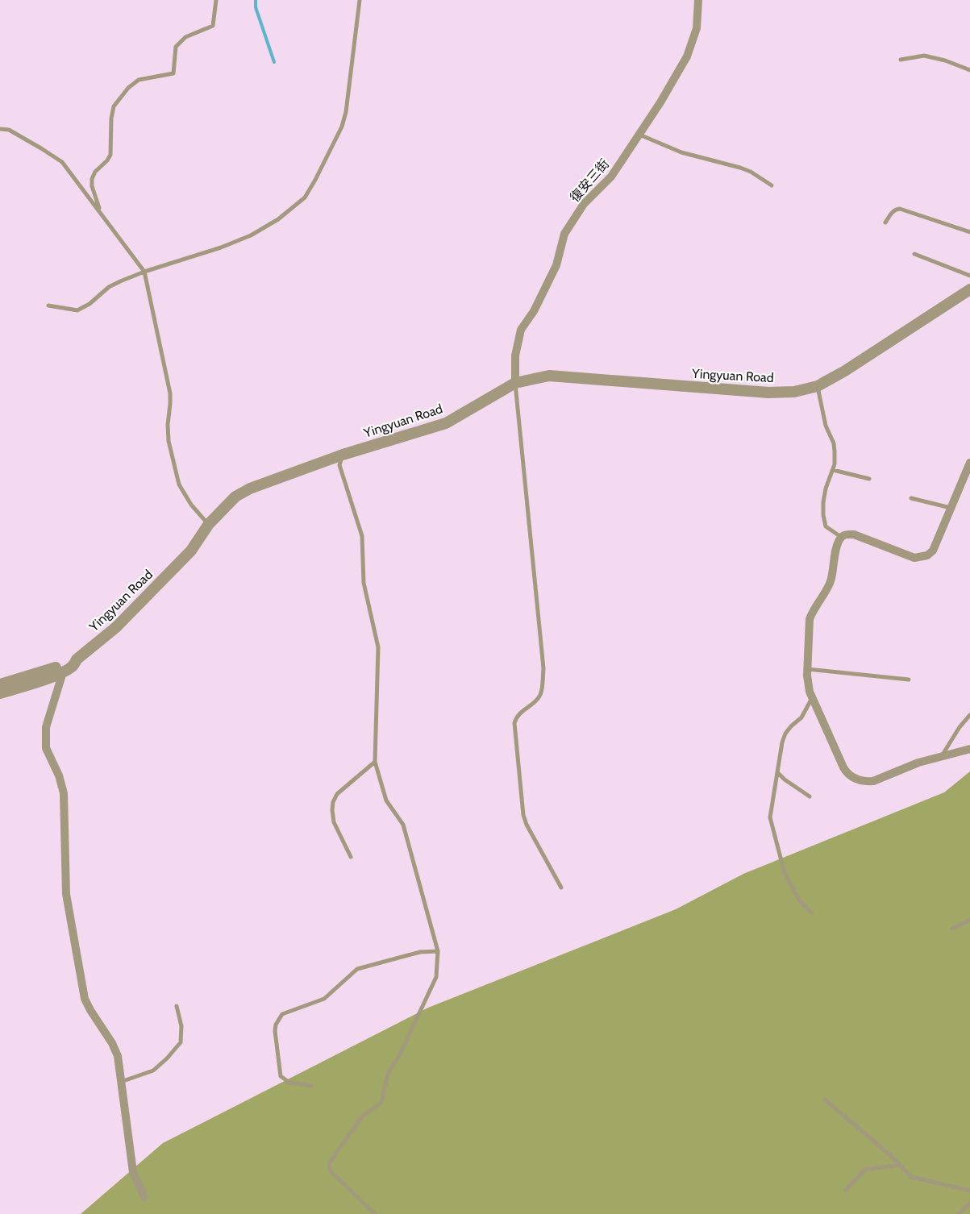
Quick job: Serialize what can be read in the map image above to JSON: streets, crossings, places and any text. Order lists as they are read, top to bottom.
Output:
{
  "streets": {
    "street": ["復安三街", "Yingyuan Road"]
  },
  "crossings": [
    ["復安三街", "Yingyuan Road"]
  ]
}
